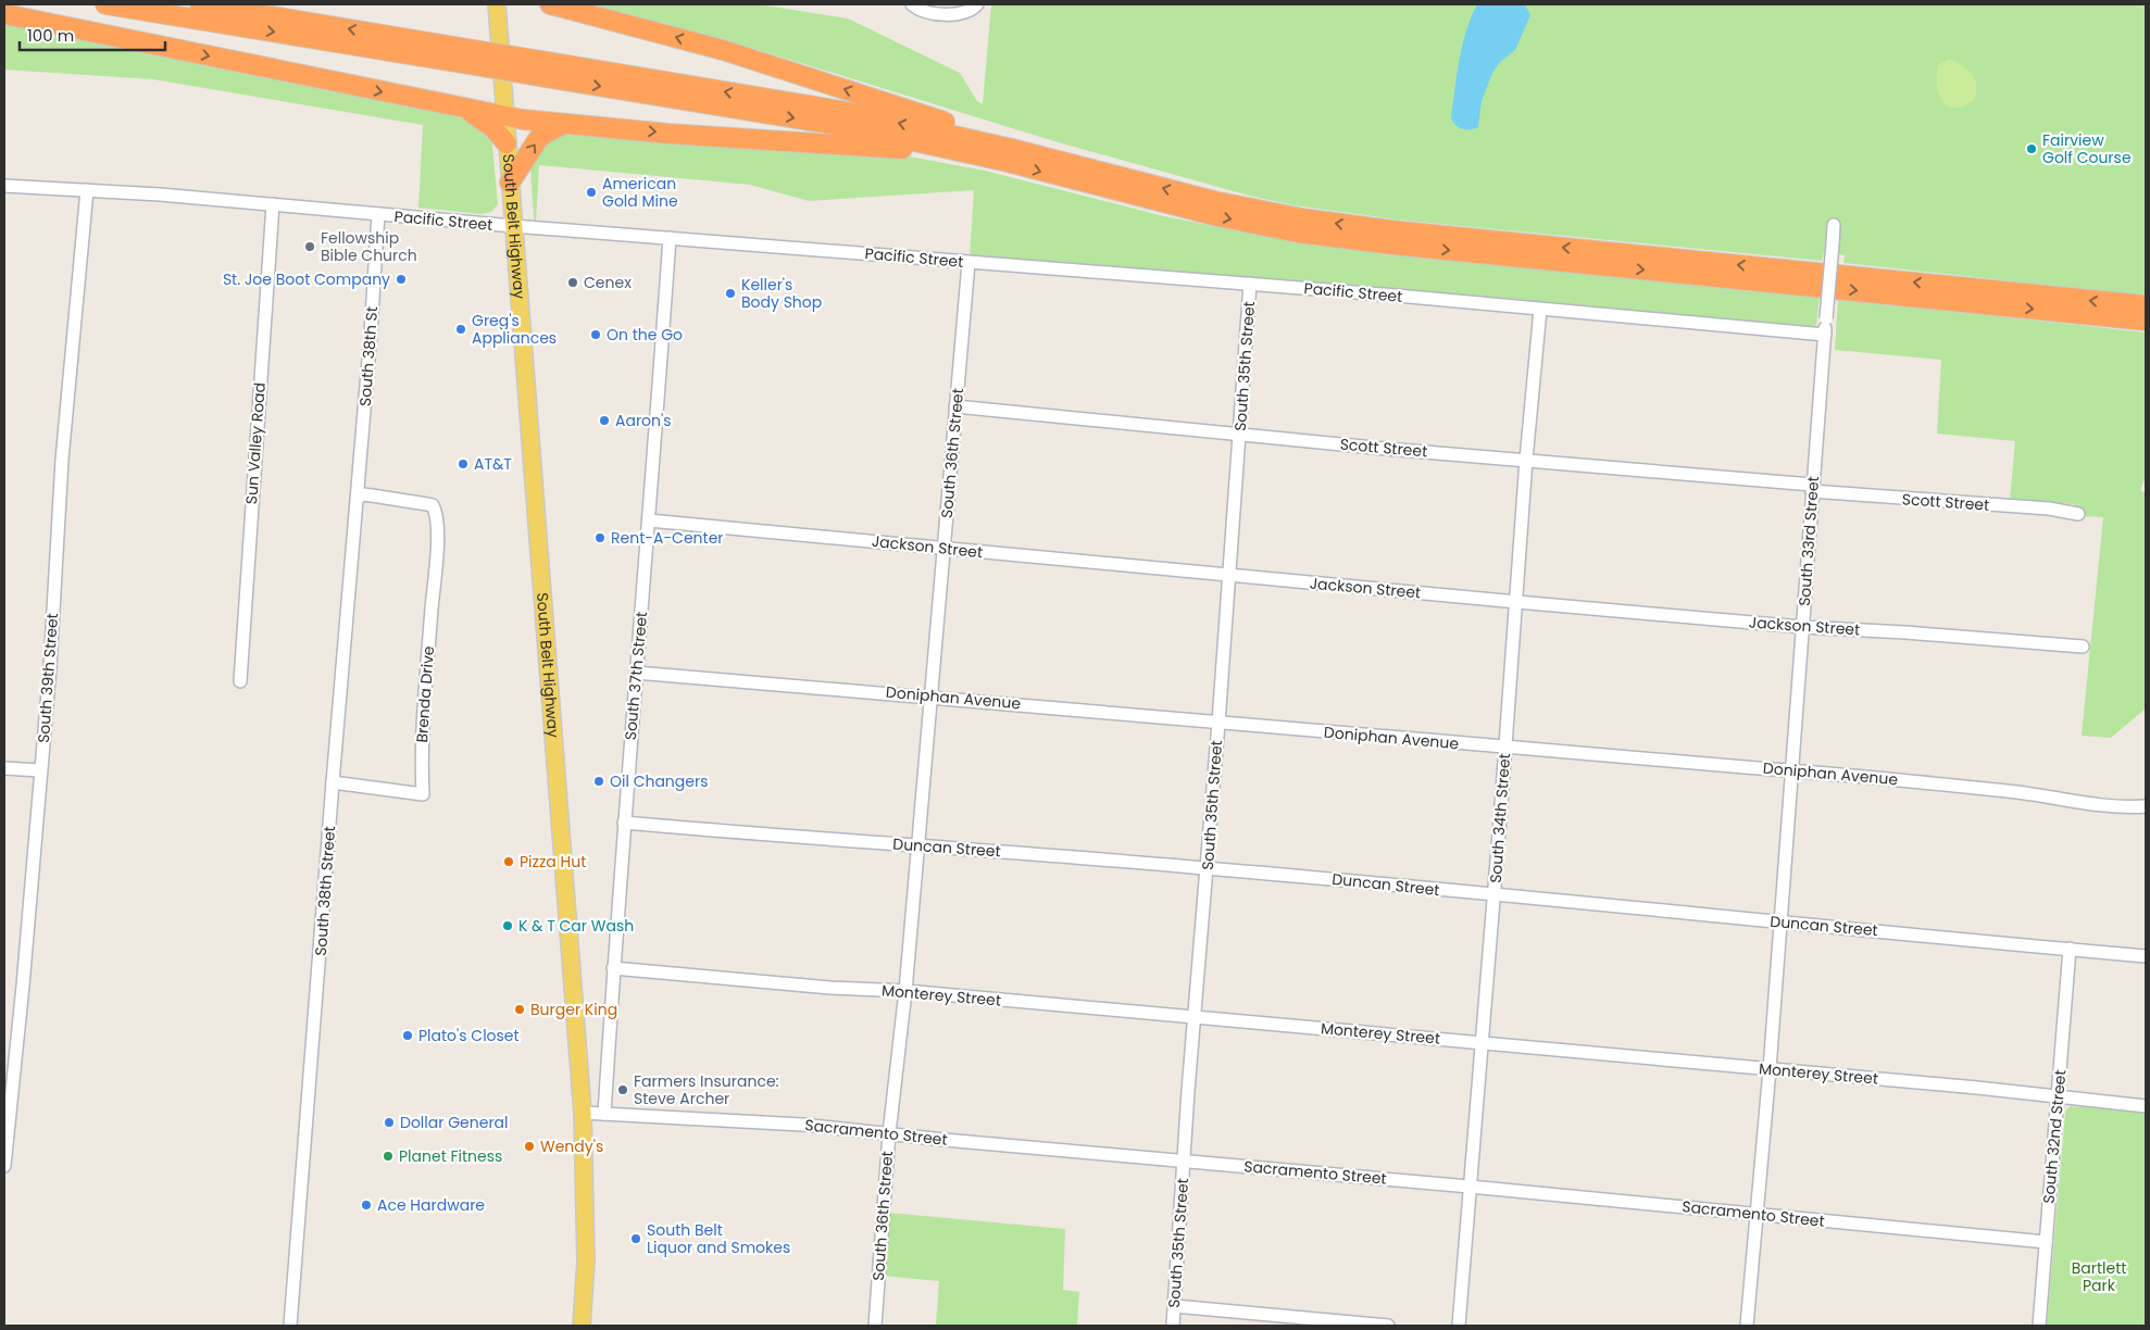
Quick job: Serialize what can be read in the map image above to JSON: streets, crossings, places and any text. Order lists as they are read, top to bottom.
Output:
{
  "streets": {
    "main road": ["South Belt Highway"],
    "street": [
      "Pacific Street",
      "South 38th St",
      "South 35th Street",
      "Sun Valley Road",
      "Scott Street",
      "South 36th Street",
      "South 33rd Street",
      "Jackson Street",
      "South 37th Street",
      "South 39th Street",
      "Brenda Drive",
      "Doniphan Avenue",
      "South 34th Street",
      "Duncan Street",
      "South 38th Street",
      "Monterey Street",
      "Sacramento Street",
      "South 32nd Street"
    ]
  },
  "crossings": [
    ["Pacific Street", "South Belt Highway"],
    ["Pacific Street", "South 38th St"],
    ["Pacific Street", "South 35th Street"],
    ["Pacific Street", "Sun Valley Road"],
    ["Pacific Street", "South 36th Street"],
    ["Pacific Street", "South 33rd Street"],
    ["Pacific Street", "South 37th Street"],
    ["Pacific Street", "South 39th Street"],
    ["Pacific Street", "South 34th Street"],
    ["South Belt Highway", "Sacramento Street"],
    ["South 38th St", "Brenda Drive"],
    ["South 38th St", "South 38th Street"],
    ["South 35th Street", "Scott Street"],
    ["South 35th Street", "Jackson Street"],
    ["South 35th Street", "Doniphan Avenue"],
    ["South 35th Street", "Duncan Street"],
    ["South 35th Street", "Monterey Street"],
    ["South 35th Street", "Sacramento Street"],
    ["Scott Street", "South 36th Street"],
    ["Scott Street", "South 33rd Street"],
    ["Scott Street", "South 34th Street"],
    ["South 36th Street", "Jackson Street"],
    ["South 36th Street", "Doniphan Avenue"],
    ["South 36th Street", "Duncan Street"],
    ["South 36th Street", "Monterey Street"],
    ["South 36th Street", "Sacramento Street"],
    ["South 33rd Street", "Jackson Street"],
    ["South 33rd Street", "Doniphan Avenue"],
    ["South 33rd Street", "Duncan Street"],
    ["South 33rd Street", "Monterey Street"],
    ["South 33rd Street", "Sacramento Street"],
    ["Jackson Street", "South 37th Street"],
    ["Jackson Street", "South 34th Street"],
    ["South 37th Street", "Doniphan Avenue"],
    ["South 37th Street", "Duncan Street"],
    ["South 37th Street", "Monterey Street"],
    ["South 37th Street", "Sacramento Street"],
    ["Brenda Drive", "South 38th Street"],
    ["Doniphan Avenue", "South 34th Street"],
    ["South 34th Street", "Duncan Street"],
    ["South 34th Street", "Monterey Street"],
    ["South 34th Street", "Sacramento Street"],
    ["Duncan Street", "South 32nd Street"],
    ["Monterey Street", "South 32nd Street"],
    ["Sacramento Street", "South 32nd Street"]
  ],
  "parks": ["Bartlett Park"],
  "places": [
    "Fairview Golf Course",
    "American Gold Mine",
    "Fellowship Bible Church",
    "St. Joe Boot Company",
    "Cenex",
    "Keller's Body Shop",
    "Greg's Appliances",
    "On the Go",
    "Aaron's",
    "AT&T",
    "Rent-A-Center",
    "Oil Changers",
    "Pizza Hut",
    "K & T Car Wash",
    "Burger King",
    "Plato's Closet",
    "Farmers Insurance: Steve Archer",
    "Dollar General",
    "Wendy's",
    "Planet Fitness",
    "Ace Hardware",
    "South Belt Liquor and Smokes"
  ],
  "scale_bar": "100 m"
}
